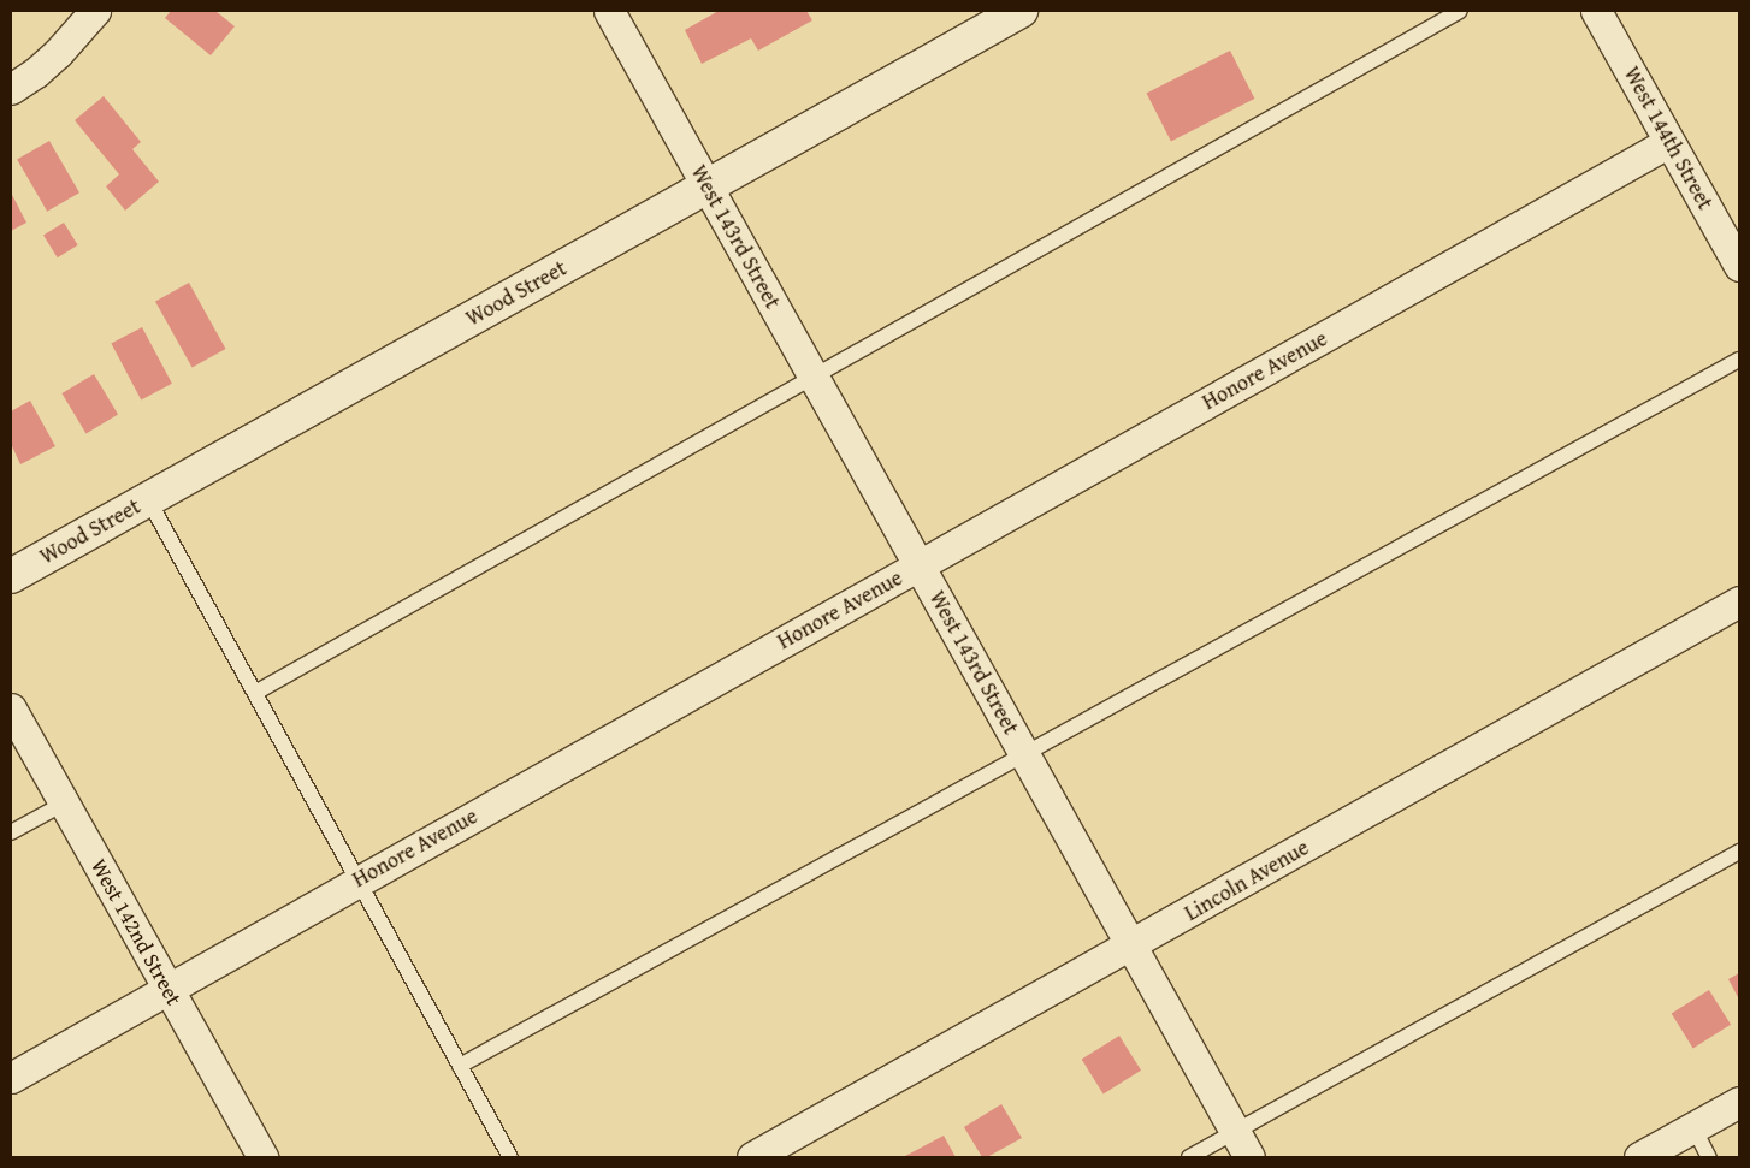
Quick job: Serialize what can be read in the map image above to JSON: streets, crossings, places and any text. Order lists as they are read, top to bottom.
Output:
{
  "streets": {
    "main road": ["Wood Street"],
    "street": [
      "West 144th Street",
      "West 143rd Street",
      "Honore Avenue",
      "Lincoln Avenue",
      "West 142nd Street"
    ]
  },
  "crossings": [
    ["West 144th Street", "Honore Avenue"],
    ["West 143rd Street", "Wood Street"],
    ["West 143rd Street", "Honore Avenue"],
    ["West 143rd Street", "Lincoln Avenue"],
    ["Honore Avenue", "West 142nd Street"]
  ]
}
